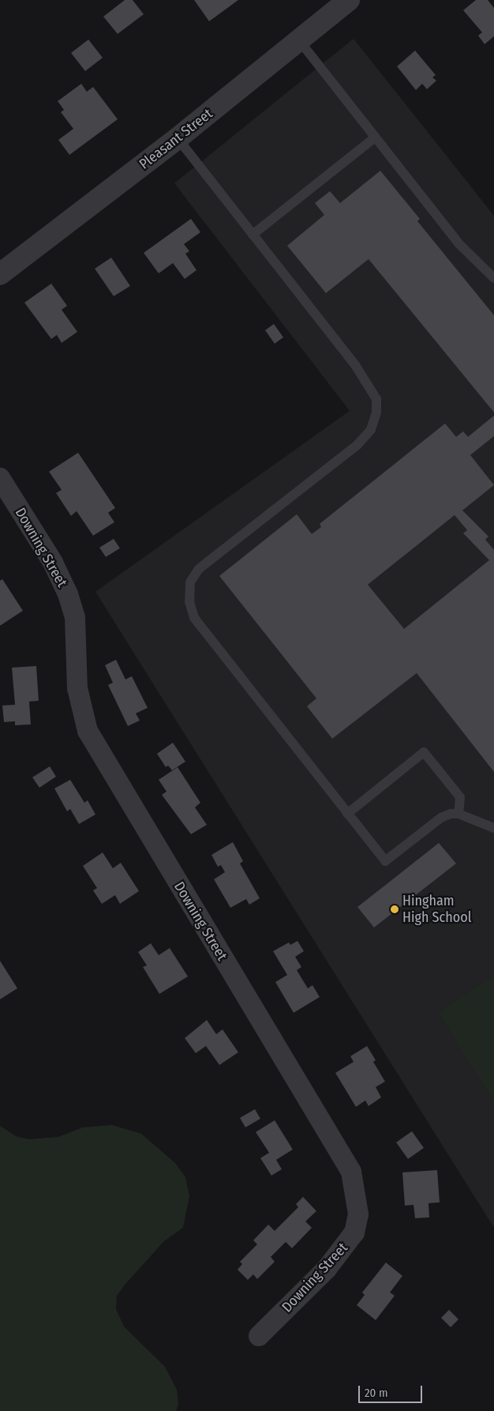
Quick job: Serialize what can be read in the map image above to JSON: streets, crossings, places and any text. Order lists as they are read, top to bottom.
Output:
{
  "streets": {
    "street": ["Pleasant Street", "Downing Street"]
  },
  "places": ["Hingham High School"],
  "scale_bar": "20 m"
}
